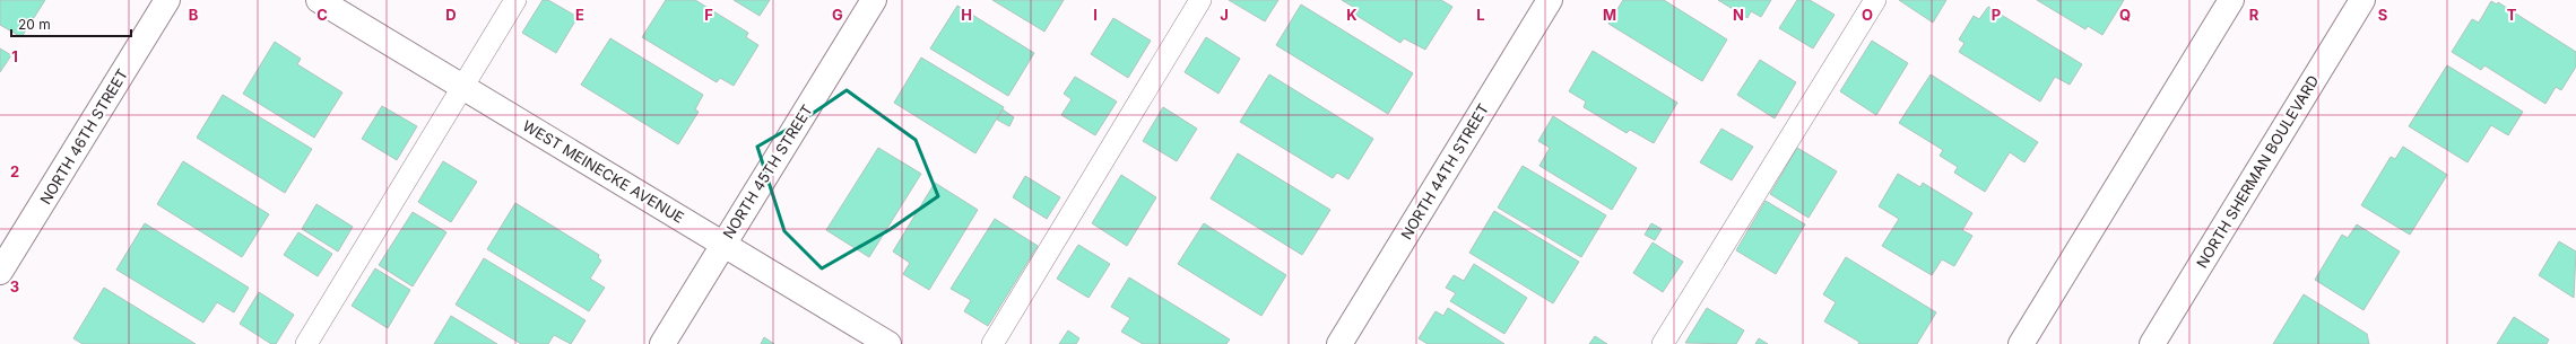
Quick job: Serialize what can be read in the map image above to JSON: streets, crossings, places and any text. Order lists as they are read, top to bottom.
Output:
{
  "streets": {
    "street": [
      "NORTH 46TH STREET",
      "WEST MEINECKE AVENUE",
      "NORTH 45TH STREET",
      "NORTH 44TH STREET",
      "NORTH SHERMAN BOULEVARD"
    ]
  },
  "crossings": [
    ["WEST MEINECKE AVENUE", "NORTH 45TH STREET"]
  ],
  "scale_bar": "20 m",
  "grid": {
    "columns": [
      "B",
      "C",
      "D",
      "E",
      "F",
      "G",
      "H",
      "I",
      "J",
      "K",
      "L",
      "M",
      "N",
      "O",
      "P",
      "Q",
      "R",
      "S",
      "T"
    ],
    "rows": ["1", "2", "3"]
  }
}
